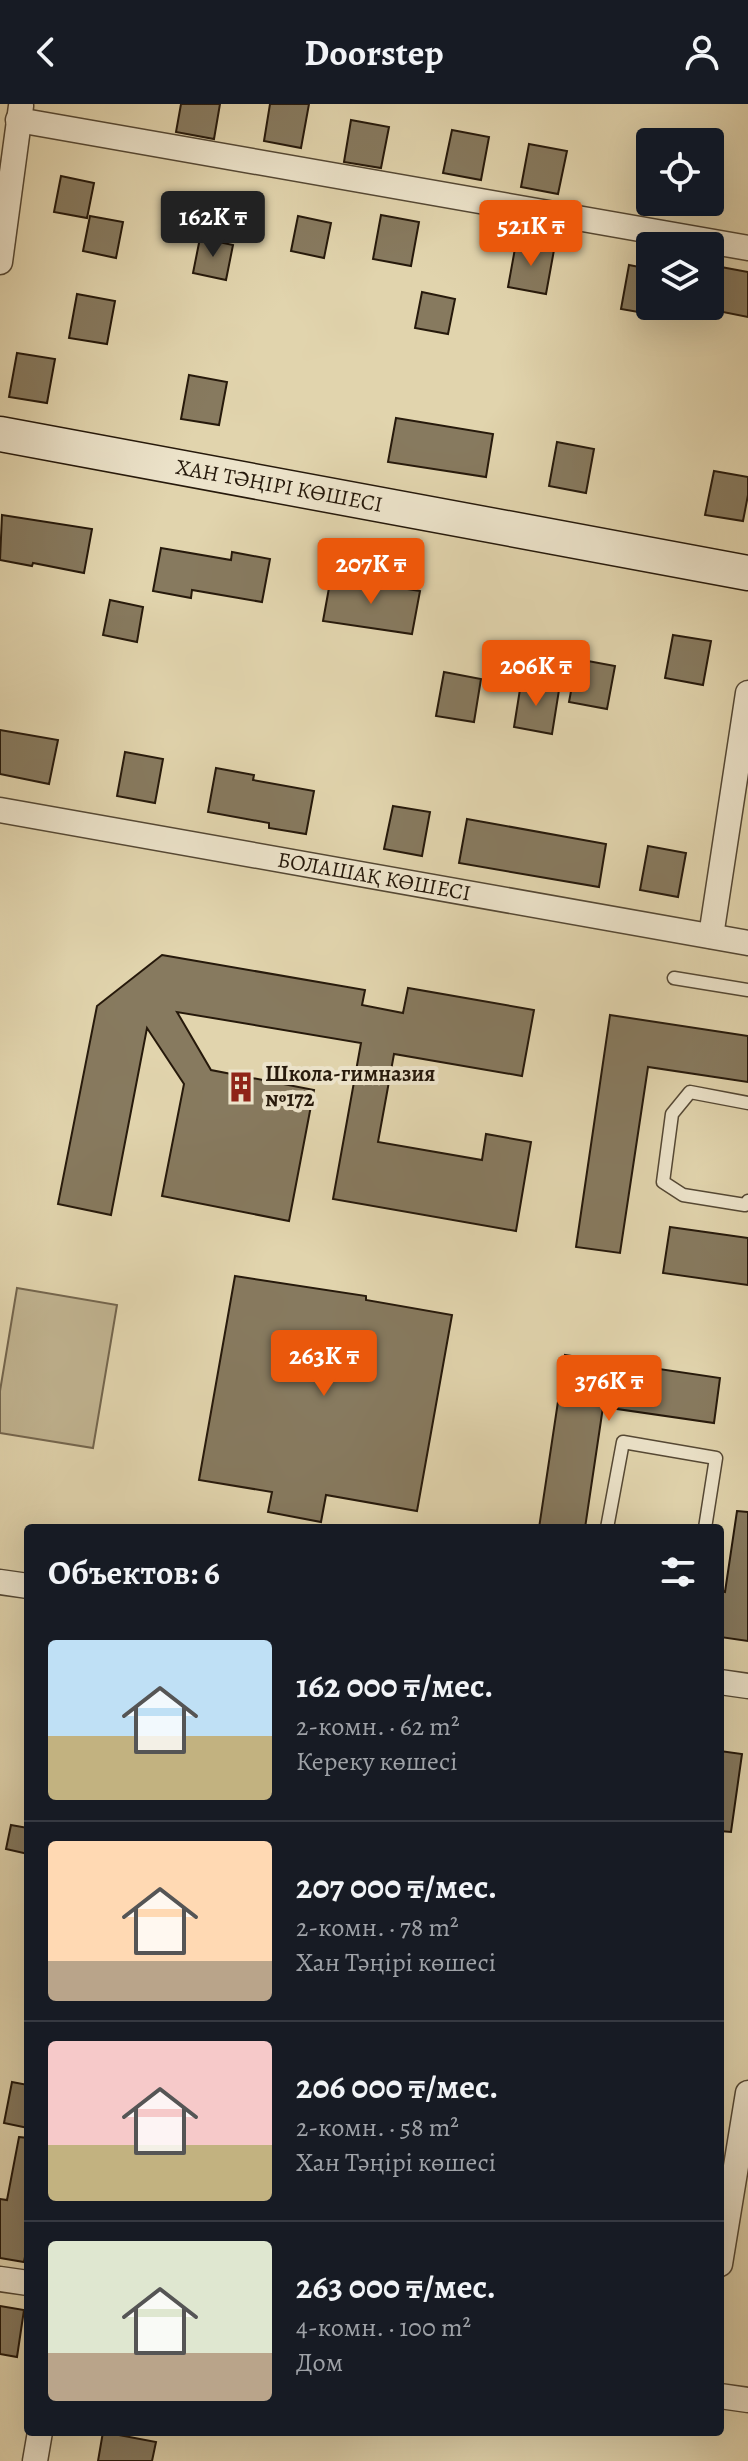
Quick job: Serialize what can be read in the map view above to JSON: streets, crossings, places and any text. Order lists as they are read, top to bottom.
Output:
{
  "streets": {
    "street": ["ХАН ТӘҢІРІ КӨШЕСІ", "БОЛАШАҚ КӨШЕСІ"]
  },
  "places": {
    "building": ["Школа-гимназия №172"]
  },
  "page": {
    "header": "Doorstep",
    "price": [
      "162K ₸",
      "521K ₸",
      "207K ₸",
      "206K ₸",
      "263K ₸",
      "376K ₸"
    ],
    "heading": "Объектов: 6",
    "list": [
      {
        "name": "162 000 ₸/мес.",
        "note": "2-комн. · 62 m² · Кереку көшесі"
      },
      {
        "name": "207 000 ₸/мес.",
        "note": "2-комн. · 78 m² · Хан Тәңірі көшесі"
      },
      {
        "name": "206 000 ₸/мес.",
        "note": "2-комн. · 58 m² · Хан Тәңірі көшесі"
      },
      {
        "name": "263 000 ₸/мес.",
        "note": "4-комн. · 100 m² · Дом"
      }
    ]
  }
}
